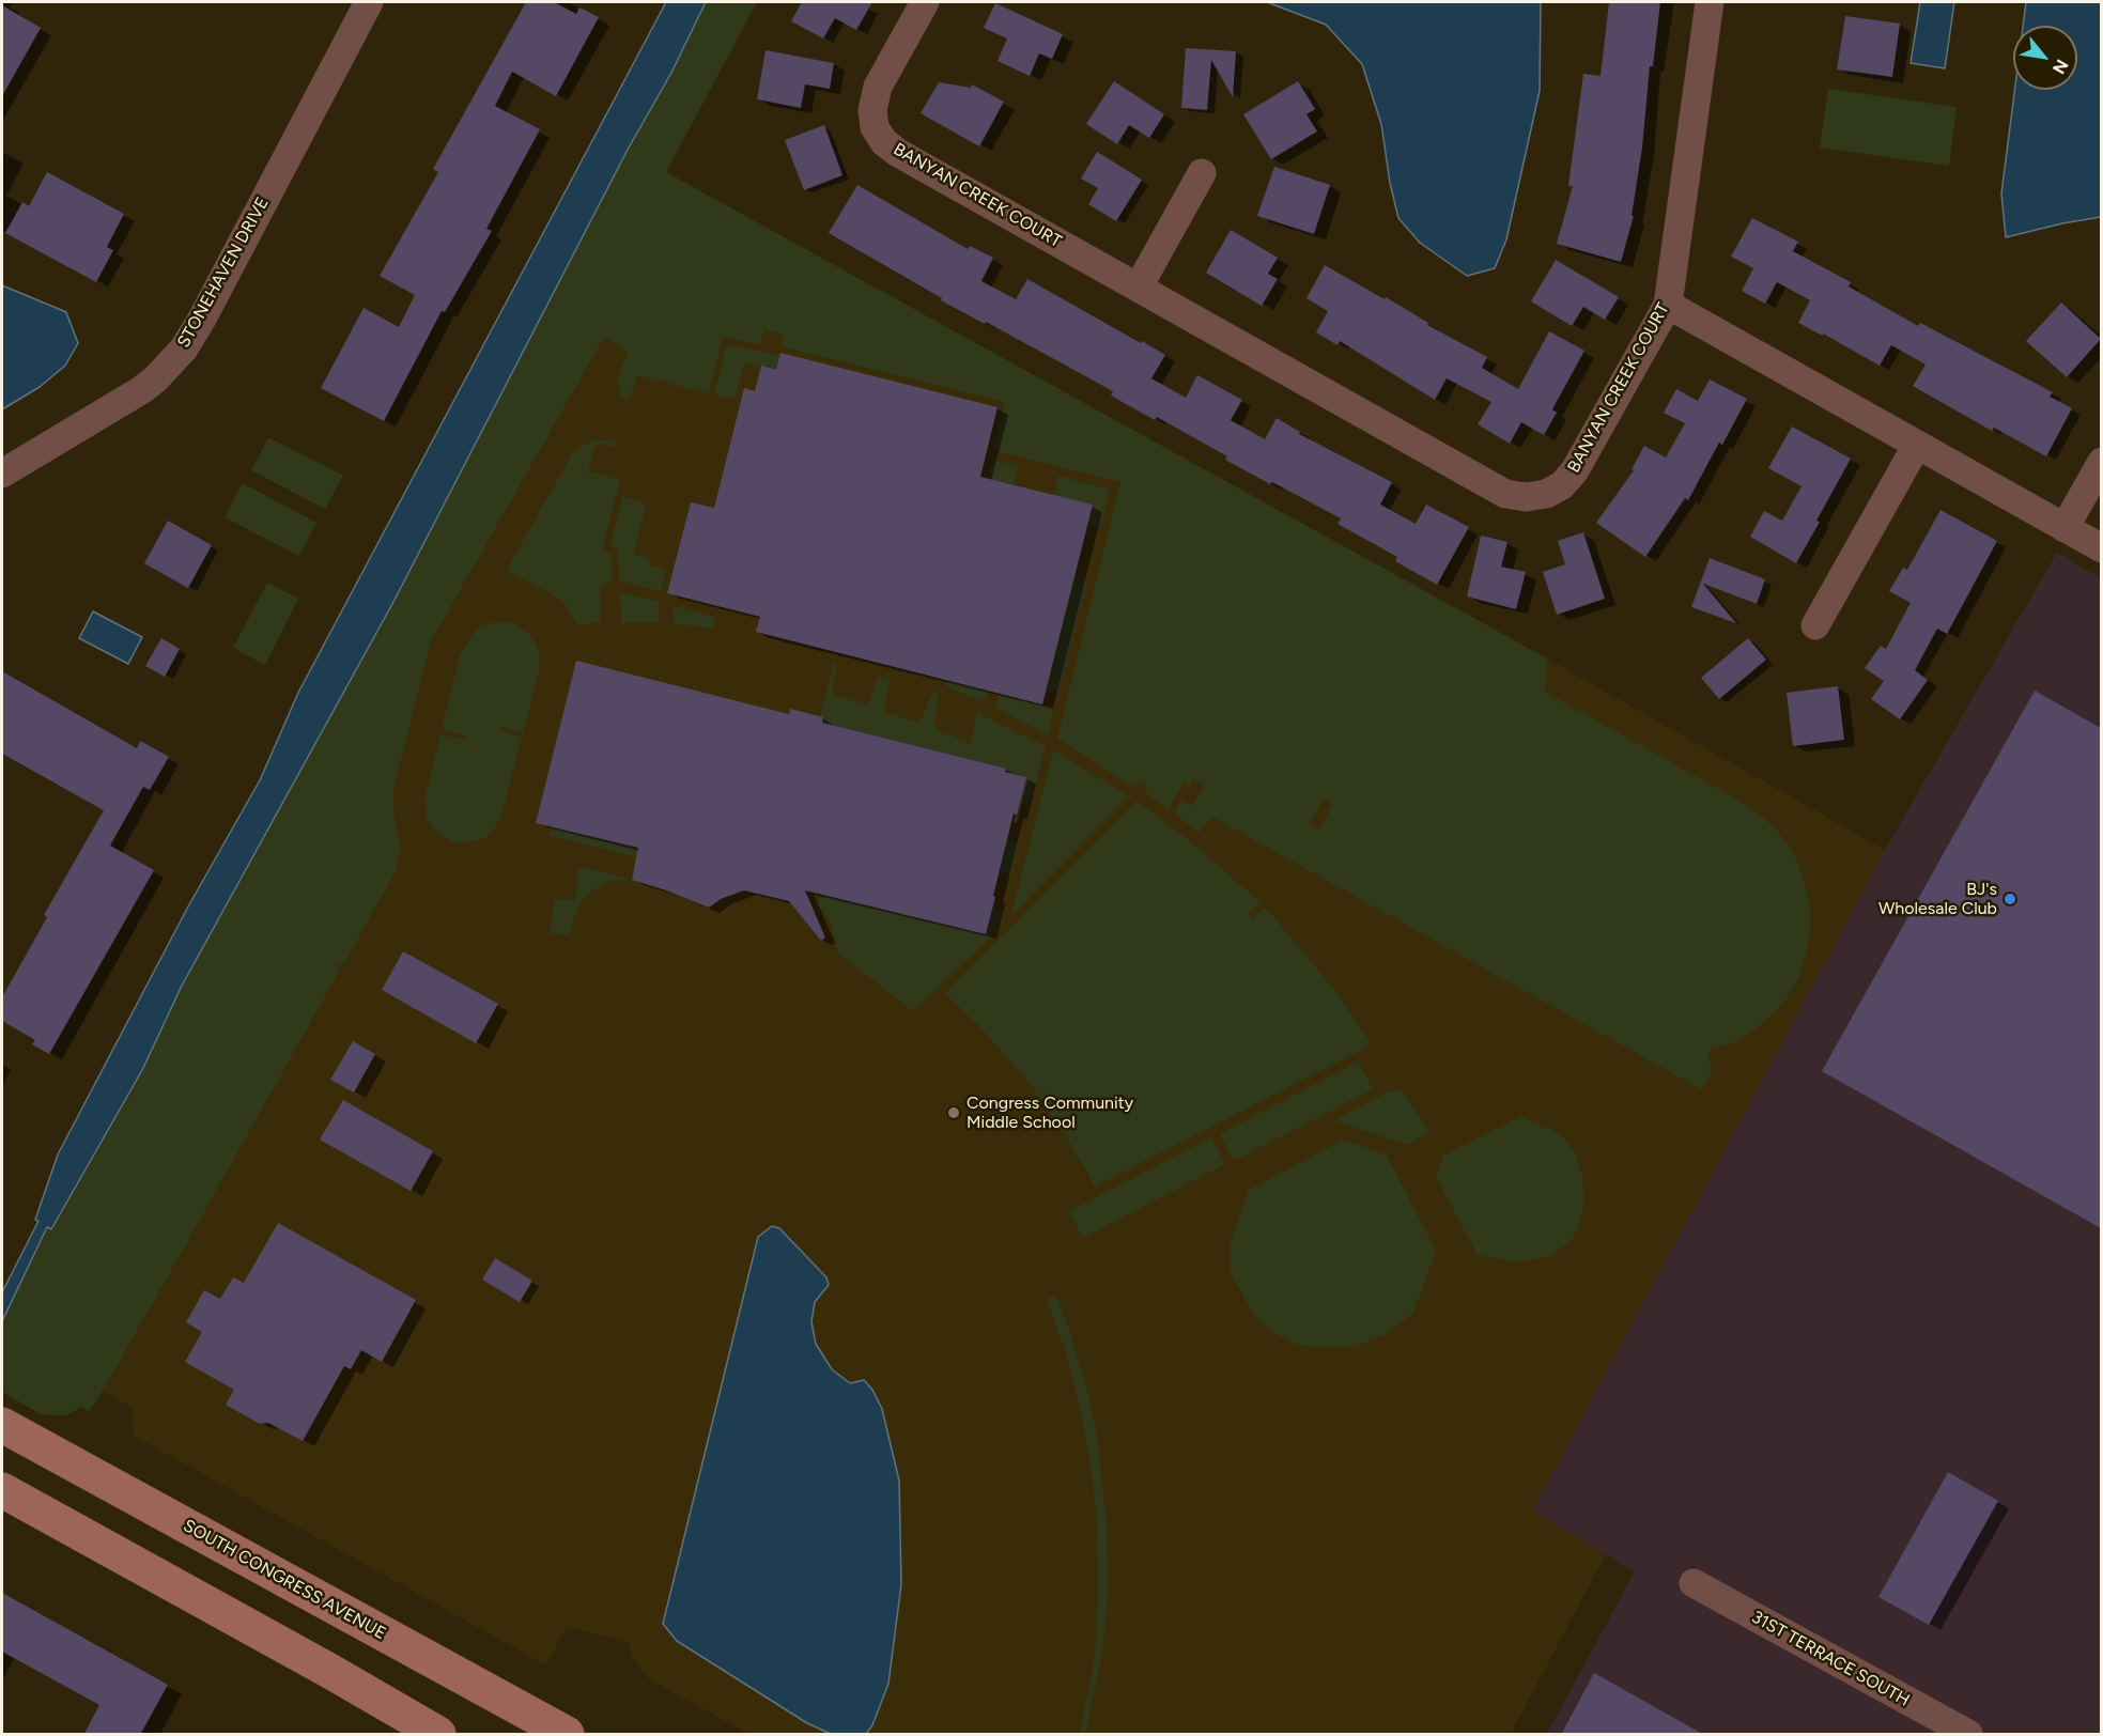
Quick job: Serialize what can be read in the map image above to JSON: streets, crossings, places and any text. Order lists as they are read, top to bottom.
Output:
{
  "streets": {
    "main road": ["SOUTH CONGRESS AVENUE"],
    "street": ["BANYAN CREEK COURT", "STONEHAVEN DRIVE", "31ST TERRACE SOUTH"]
  },
  "places": ["BJ's Wholesale Club", "Congress Community Middle School"],
  "north": "bottom right"
}
